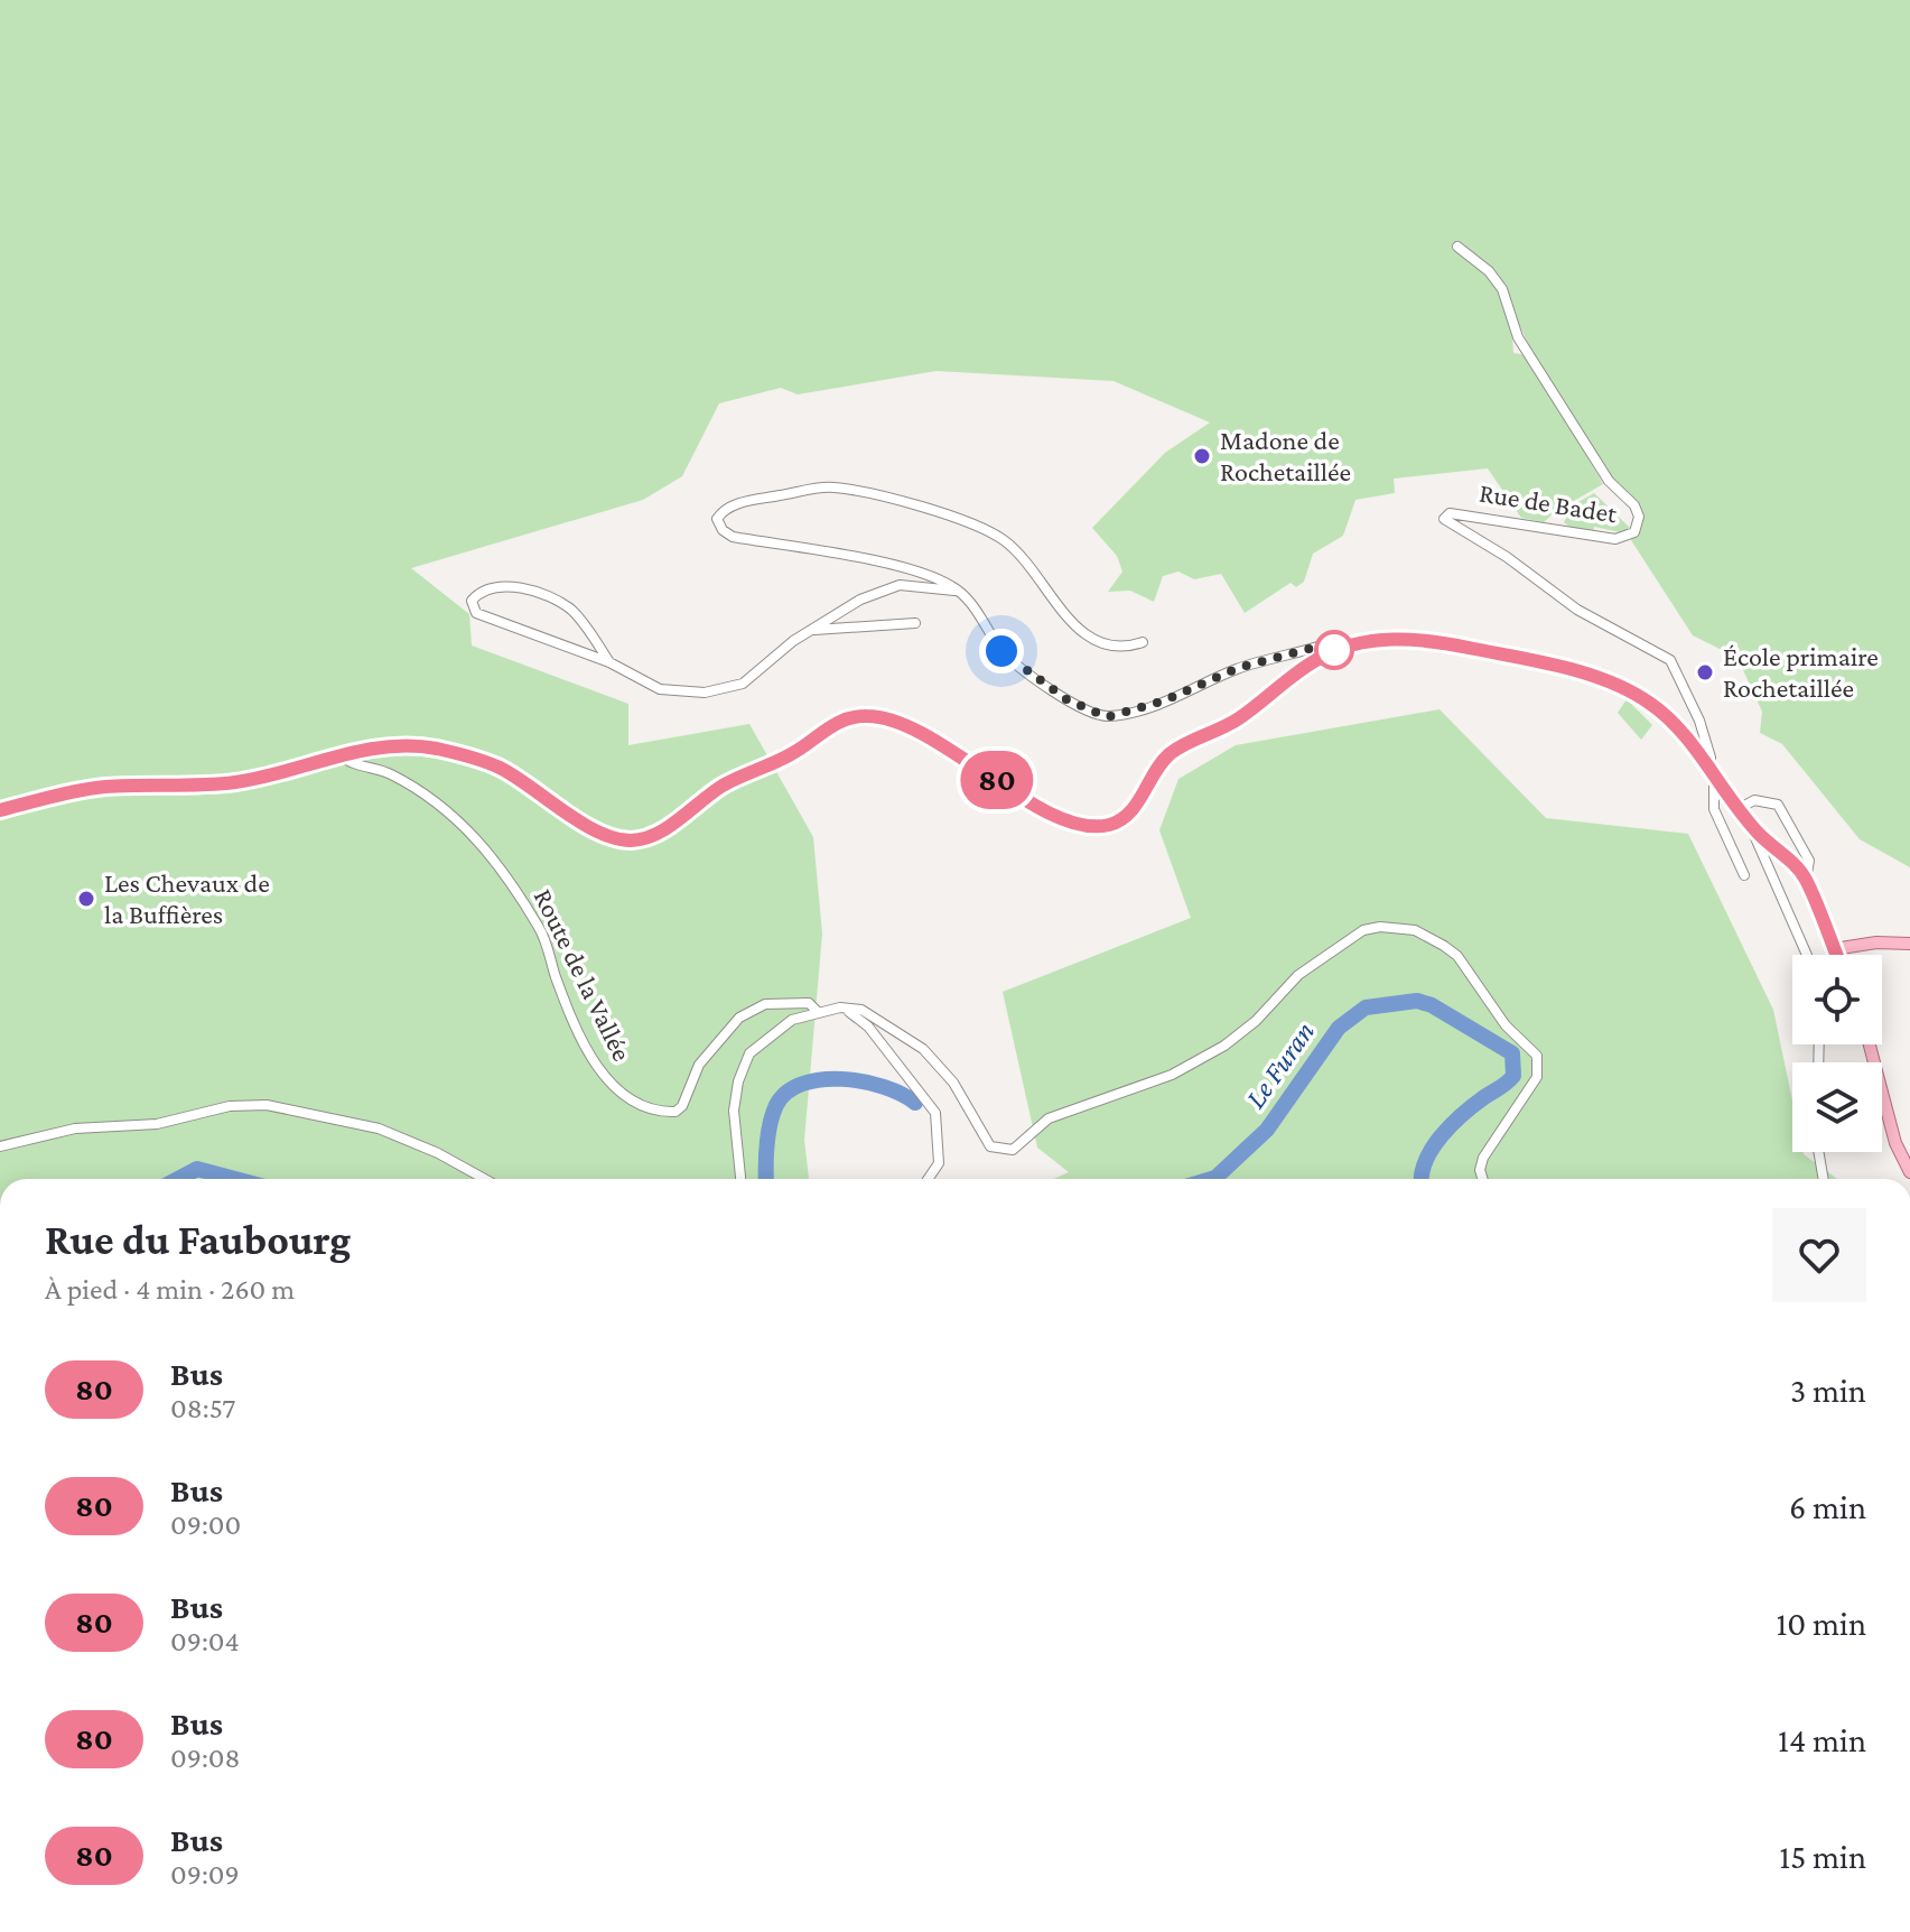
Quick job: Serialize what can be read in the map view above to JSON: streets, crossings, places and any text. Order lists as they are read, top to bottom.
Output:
{
  "streets": {
    "street": ["Rue de Badet", "Route de la Vallée"]
  },
  "water": ["Le Furan"],
  "places": ["Madone de Rochetaillée", "École primaire Rochetaillée", "Les Chevaux de la Buffières"],
  "lines": ["bus line 80"],
  "page": {
    "on_map": "80",
    "heading": ["Rue du Faubourg", "À pied · 4 min · 260 m"],
    "list": [
      {
        "mark": "80",
        "name": "Bus",
        "note": "08:57",
        "value": "3 min"
      },
      {
        "mark": "80",
        "name": "Bus",
        "note": "09:00",
        "value": "6 min"
      },
      {
        "mark": "80",
        "name": "Bus",
        "note": "09:04",
        "value": "10 min"
      },
      {
        "mark": "80",
        "name": "Bus",
        "note": "09:08",
        "value": "14 min"
      },
      {
        "mark": "80",
        "name": "Bus",
        "note": "09:09",
        "value": "15 min"
      }
    ]
  }
}
